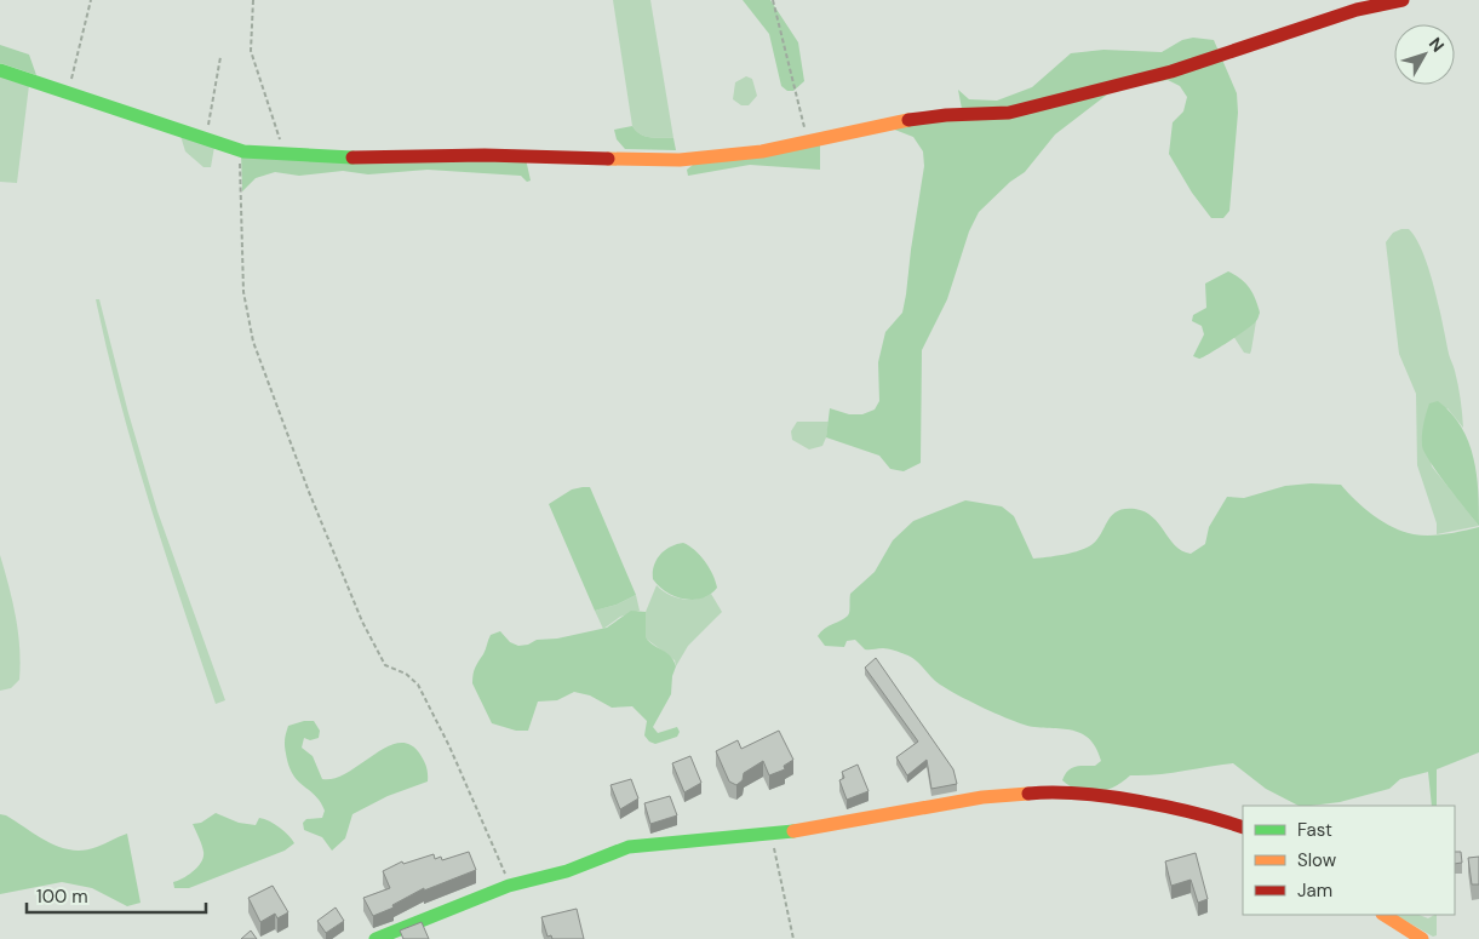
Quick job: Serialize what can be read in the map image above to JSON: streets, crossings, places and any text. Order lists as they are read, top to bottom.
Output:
{
  "legend": ["Fast", "Slow", "Jam"],
  "scale_bar": "100 m",
  "north": "top right"
}
